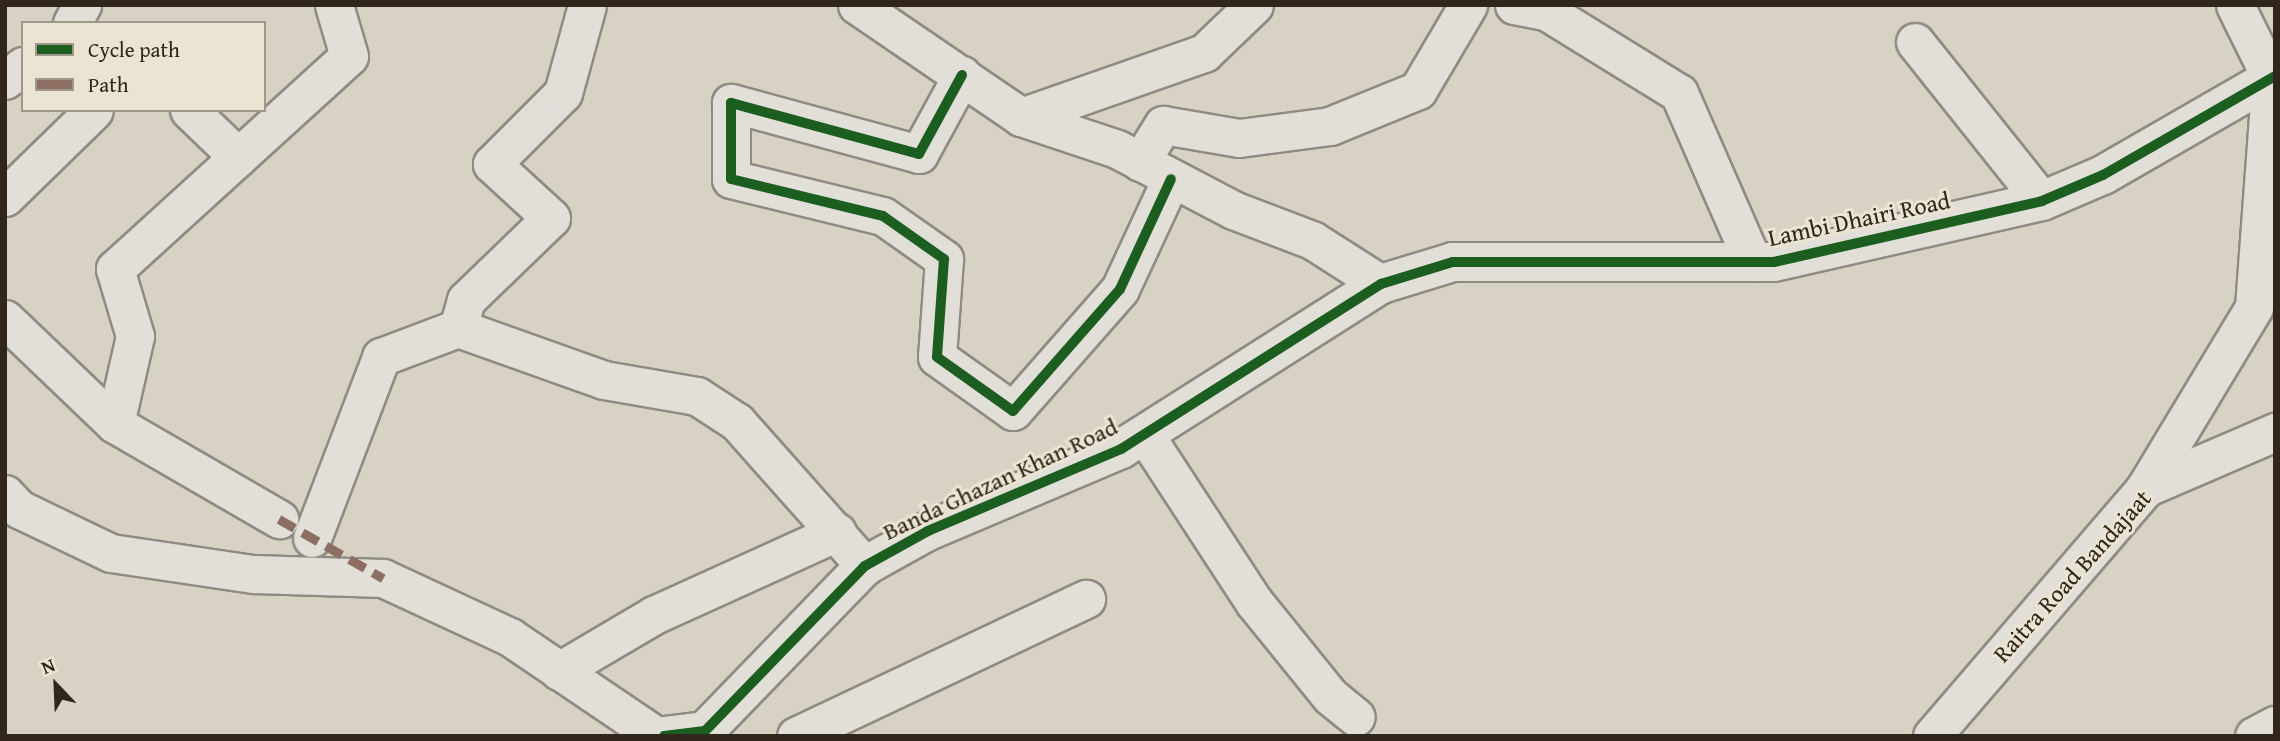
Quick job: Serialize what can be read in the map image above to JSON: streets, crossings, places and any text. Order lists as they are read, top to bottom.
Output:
{
  "streets": {
    "street": ["Lambi Dhairi Road", "Banda Ghazan Khan Road", "Raitra Road Bandajaat"]
  },
  "crossings": [
    ["Lambi Dhairi Road", "Banda Ghazan Khan Road"]
  ],
  "legend": ["Cycle path", "Path"],
  "north": "top left"
}
